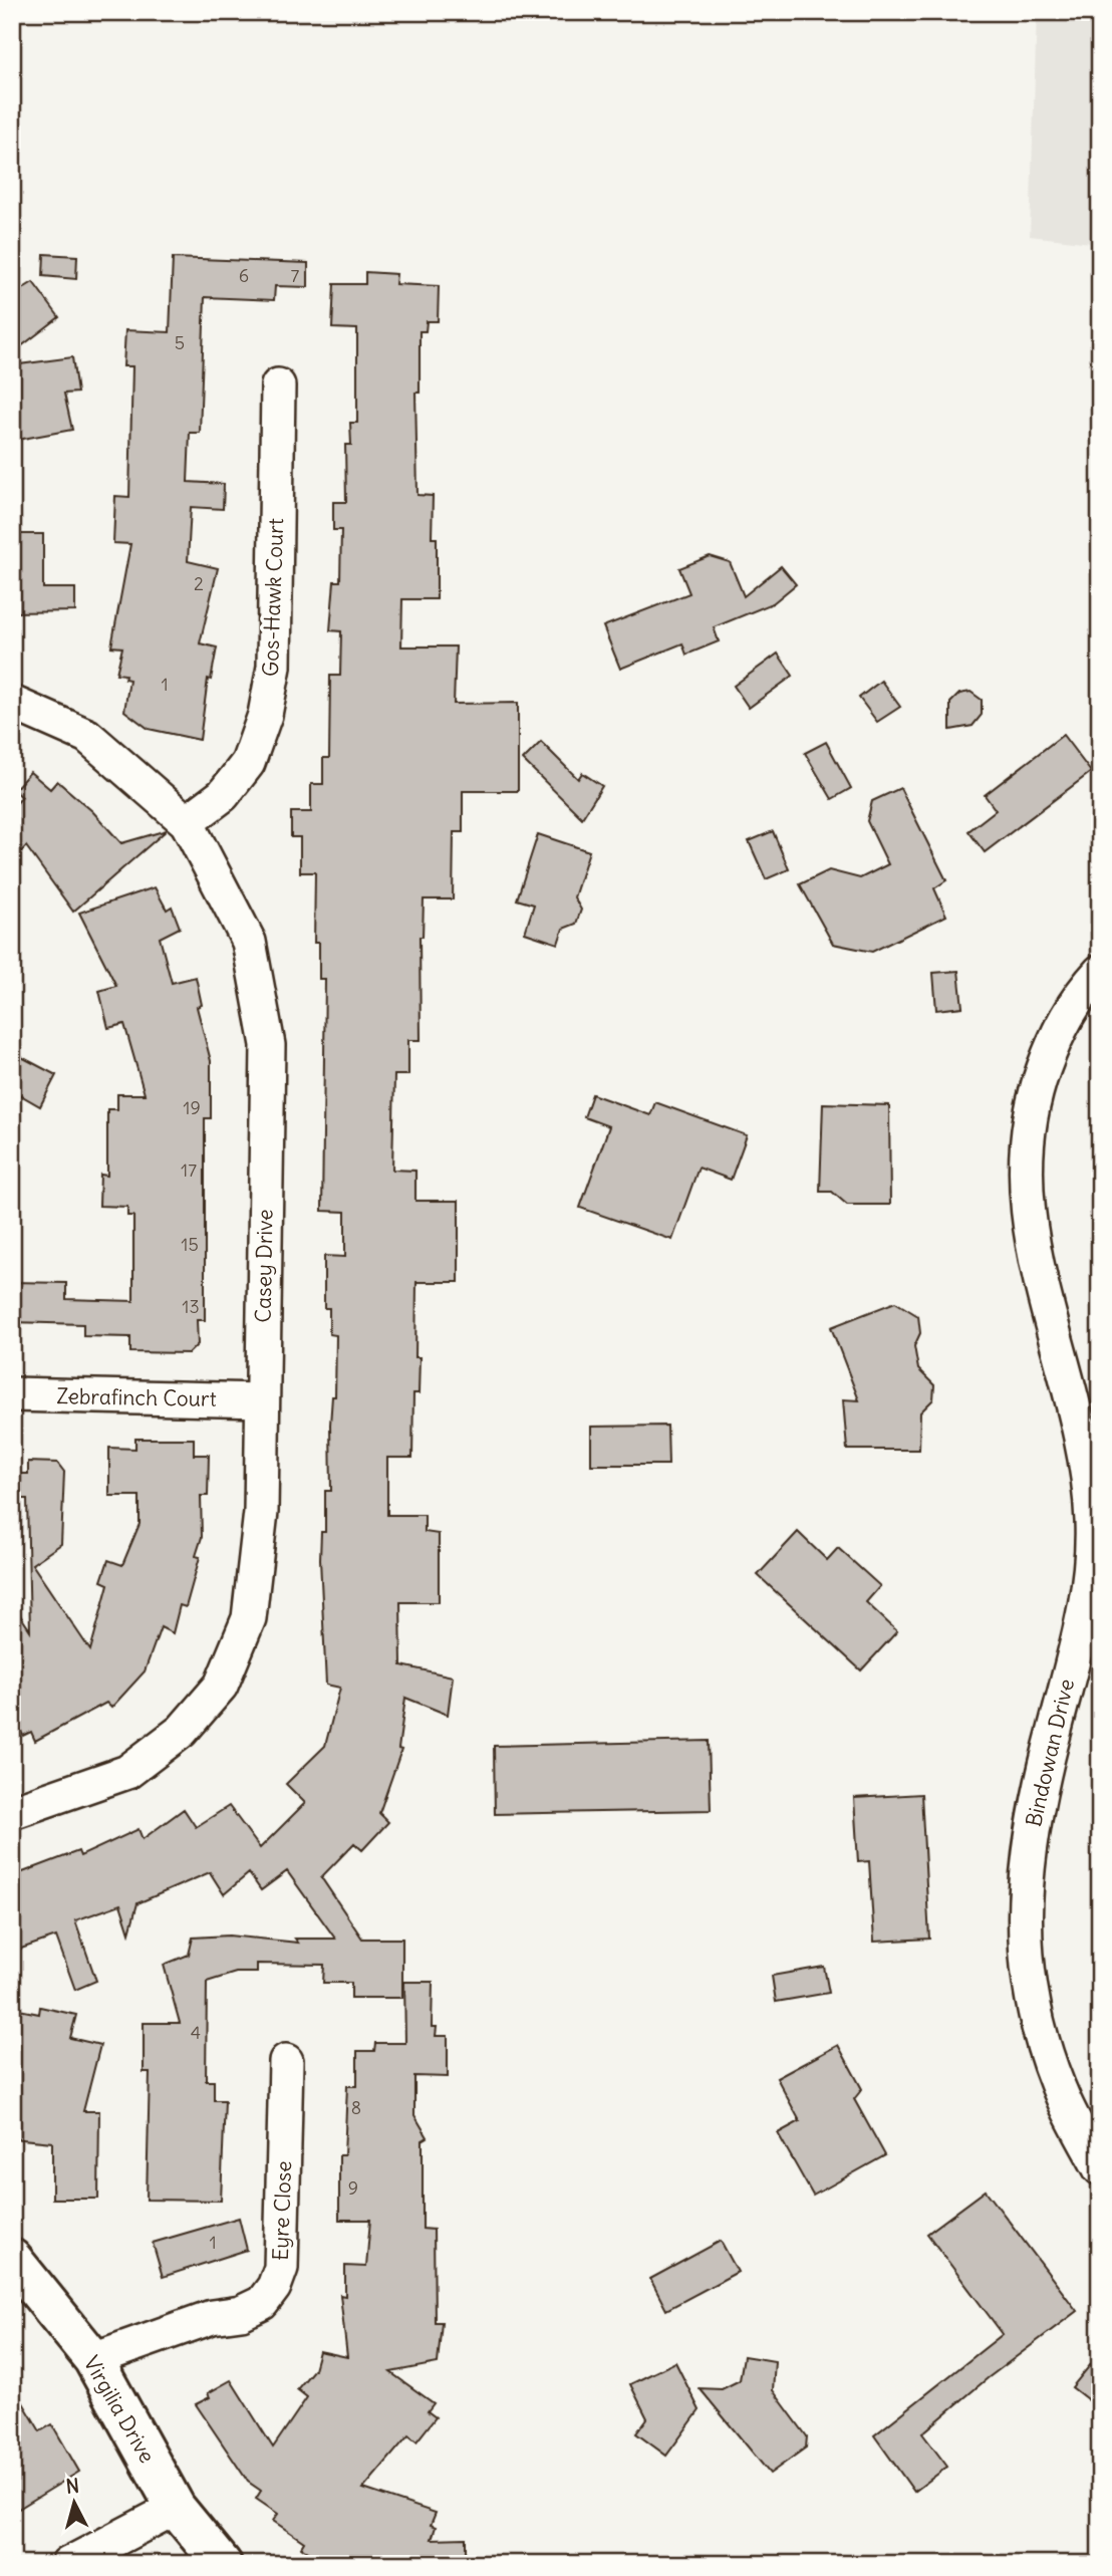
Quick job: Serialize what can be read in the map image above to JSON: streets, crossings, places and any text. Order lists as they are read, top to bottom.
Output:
{
  "streets": {
    "street": [
      "Gos-Hawk Court",
      "Casey Drive",
      "Zebrafinch Court",
      "Bindowan Drive",
      "Eyre Close",
      "Virgilia Drive"
    ]
  },
  "crossings": [
    ["Gos-Hawk Court", "Casey Drive"],
    ["Casey Drive", "Zebrafinch Court"],
    ["Eyre Close", "Virgilia Drive"]
  ],
  "house_numbers": [
    "6",
    "7",
    "5",
    "2",
    "1",
    "19",
    "17",
    "15",
    "13",
    "4",
    "8",
    "9",
    "1"
  ],
  "north": "top"
}
